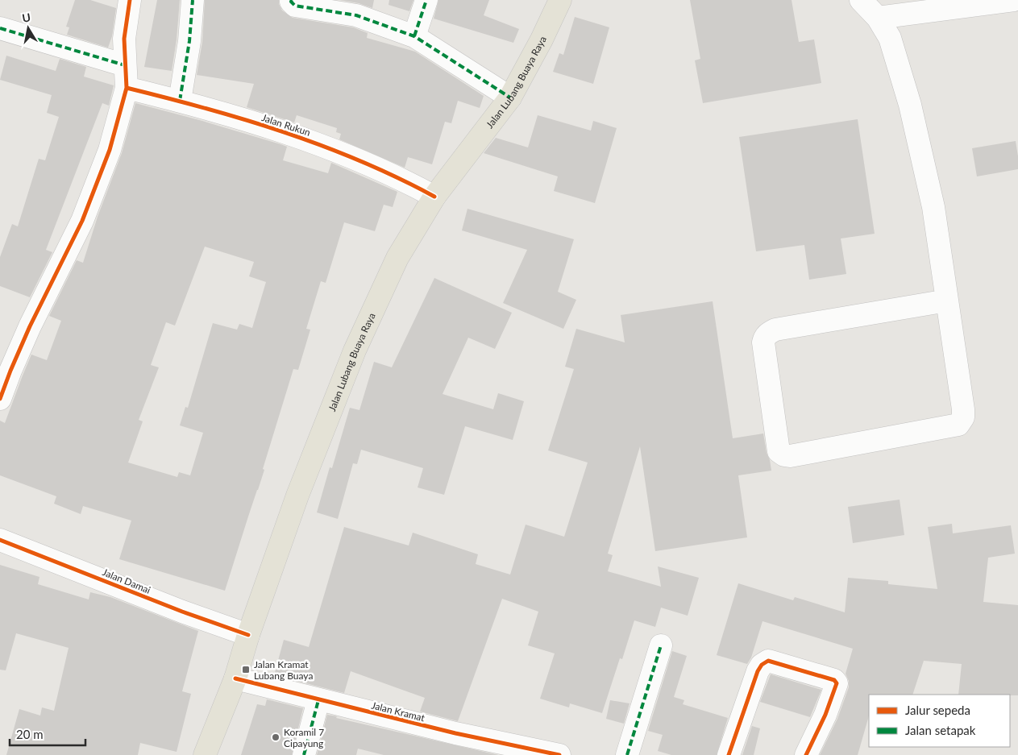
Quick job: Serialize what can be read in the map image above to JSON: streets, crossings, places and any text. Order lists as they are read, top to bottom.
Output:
{
  "streets": {
    "main road": ["Jalan Lubang Buaya Raya"],
    "street": ["Jalan Rukun", "Jalan Damai", "Jalan Kramat"]
  },
  "crossings": [
    ["Jalan Lubang Buaya Raya", "Jalan Rukun"],
    ["Jalan Lubang Buaya Raya", "Jalan Damai"],
    ["Jalan Lubang Buaya Raya", "Jalan Kramat"]
  ],
  "places": {
    "transit": ["Jalan Kramat Lubang Buaya"],
    "other": ["Koramil 7 Cipayung"]
  },
  "legend": ["Jalur sepeda", "Jalan setapak"],
  "scale_bar": "20 m",
  "north": "top"
}
